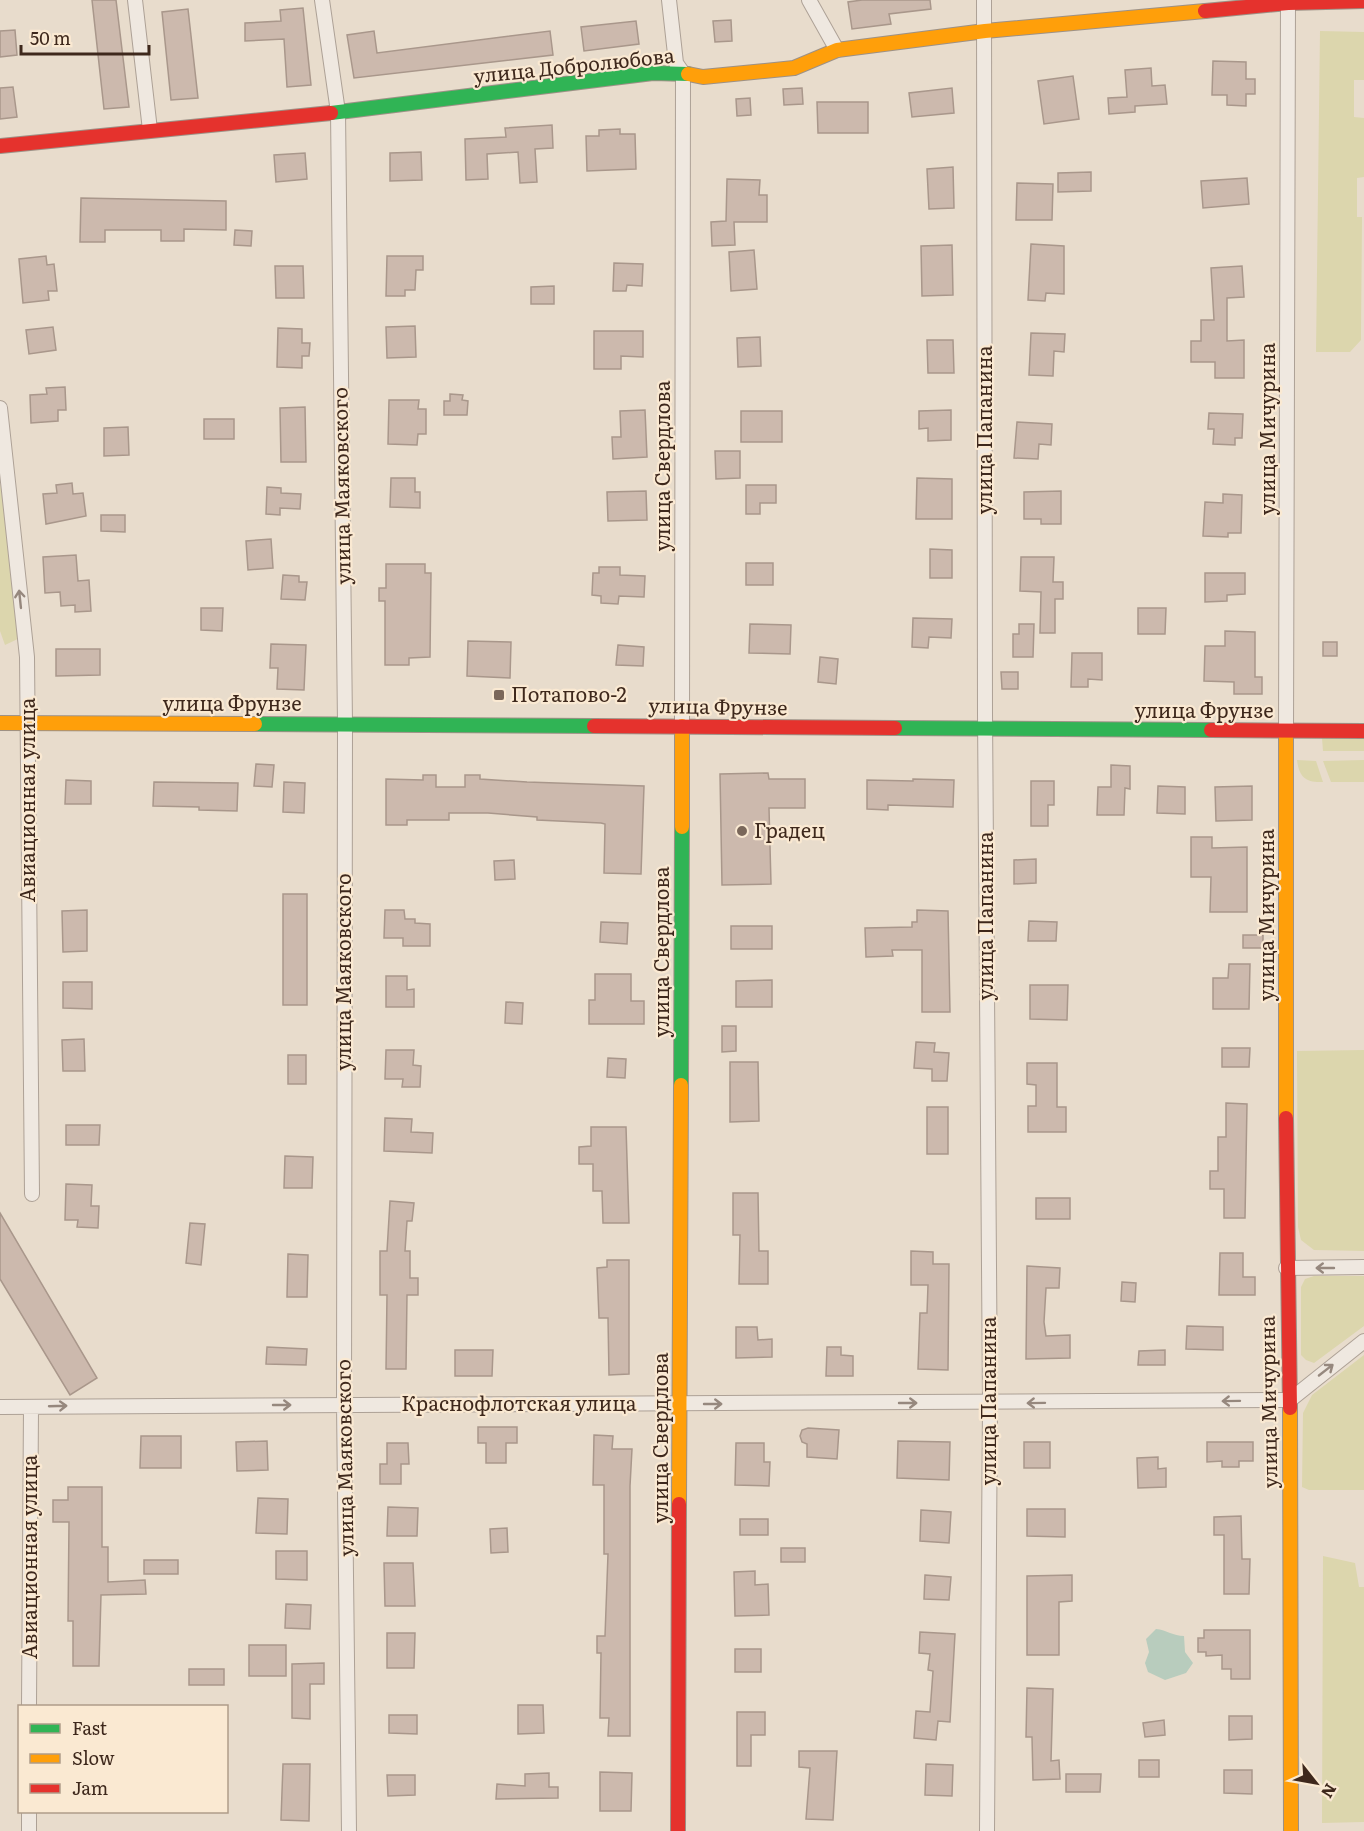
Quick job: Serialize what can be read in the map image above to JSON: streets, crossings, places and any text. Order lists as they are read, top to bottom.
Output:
{
  "streets": {
    "street": [
      "улица Добролюбова",
      "улица Мичурина",
      "улица Папанина",
      "улица Свердлова",
      "улица Маяковского",
      "улица Фрунзе",
      "Авиационная улица",
      "Краснофлотская улица"
    ]
  },
  "crossings": [
    ["улица Добролюбова", "улица Мичурина"],
    ["улица Добролюбова", "улица Папанина"],
    ["улица Добролюбова", "улица Свердлова"],
    ["улица Добролюбова", "улица Маяковского"],
    ["улица Мичурина", "улица Фрунзе"],
    ["улица Мичурина", "Краснофлотская улица"],
    ["улица Папанина", "улица Фрунзе"],
    ["улица Папанина", "Краснофлотская улица"],
    ["улица Свердлова", "улица Фрунзе"],
    ["улица Свердлова", "Краснофлотская улица"],
    ["улица Маяковского", "улица Фрунзе"],
    ["улица Маяковского", "Краснофлотская улица"],
    ["улица Фрунзе", "Авиационная улица"],
    ["Авиационная улица", "Краснофлотская улица"]
  ],
  "places": {
    "transit": ["Потапово-2"],
    "other": ["Градец"]
  },
  "legend": ["Fast", "Slow", "Jam"],
  "scale_bar": "50 m",
  "north": "bottom right"
}
